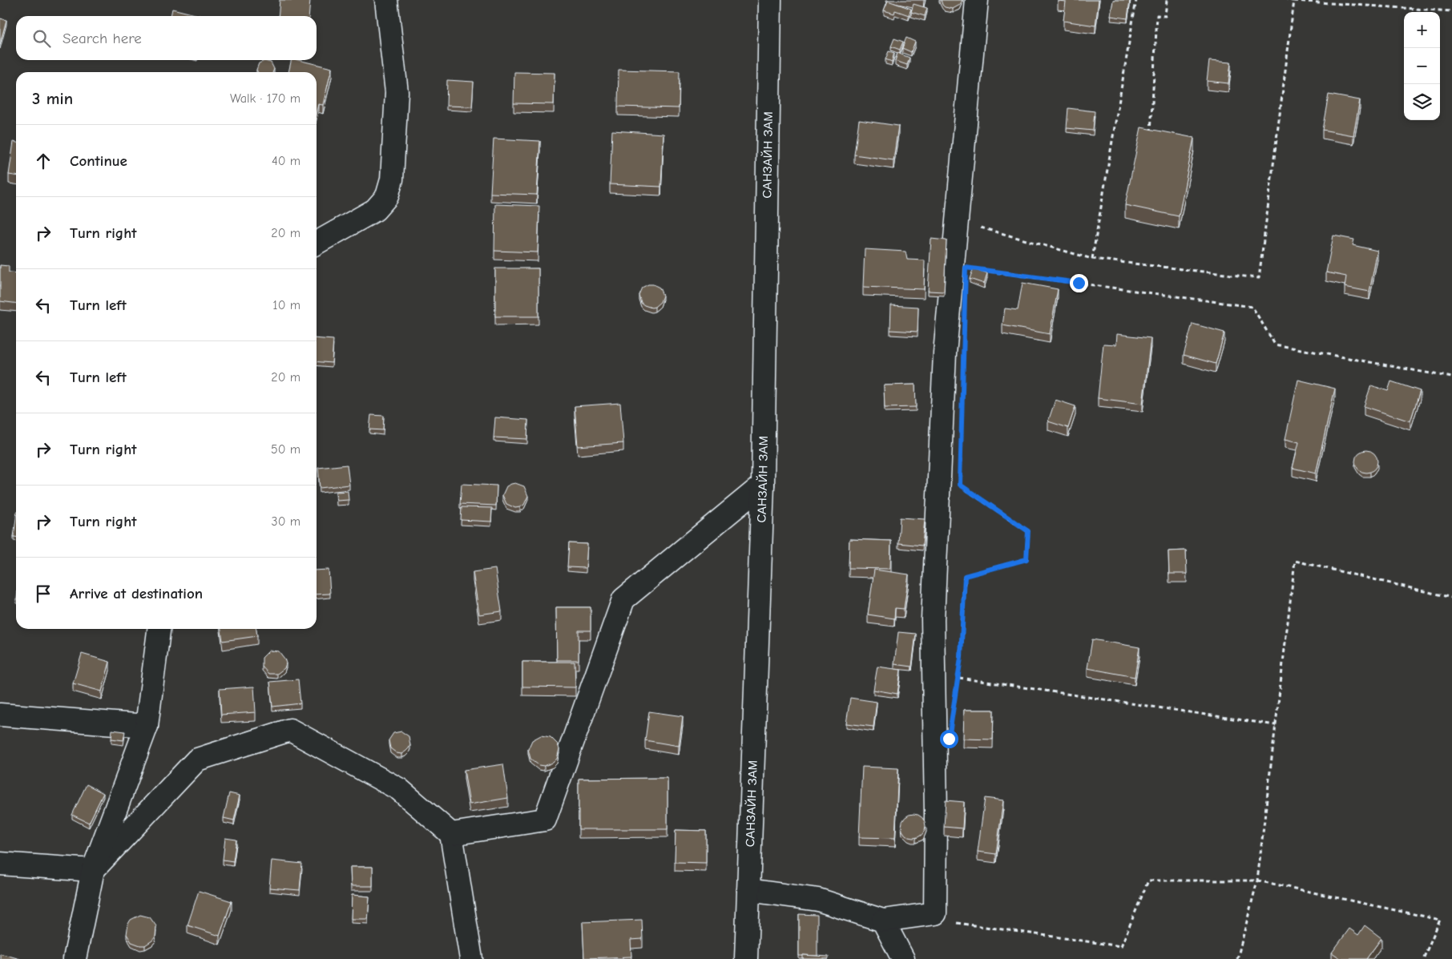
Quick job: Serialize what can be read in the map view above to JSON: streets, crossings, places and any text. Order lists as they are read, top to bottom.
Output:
{
  "streets": {
    "street": ["САНЗАЙН ЗАМ"]
  },
  "page": {
    "map_buttons": ["+", "−"],
    "search": "Search here",
    "heading": ["3 min", "Walk · 170 m"],
    "list": [
      ["Continue", "40 m"],
      ["Turn right", "20 m"],
      ["Turn left", "10 m"],
      ["Turn left", "20 m"],
      ["Turn right", "50 m"],
      ["Turn right", "30 m"],
      "Arrive at destination"
    ]
  }
}
